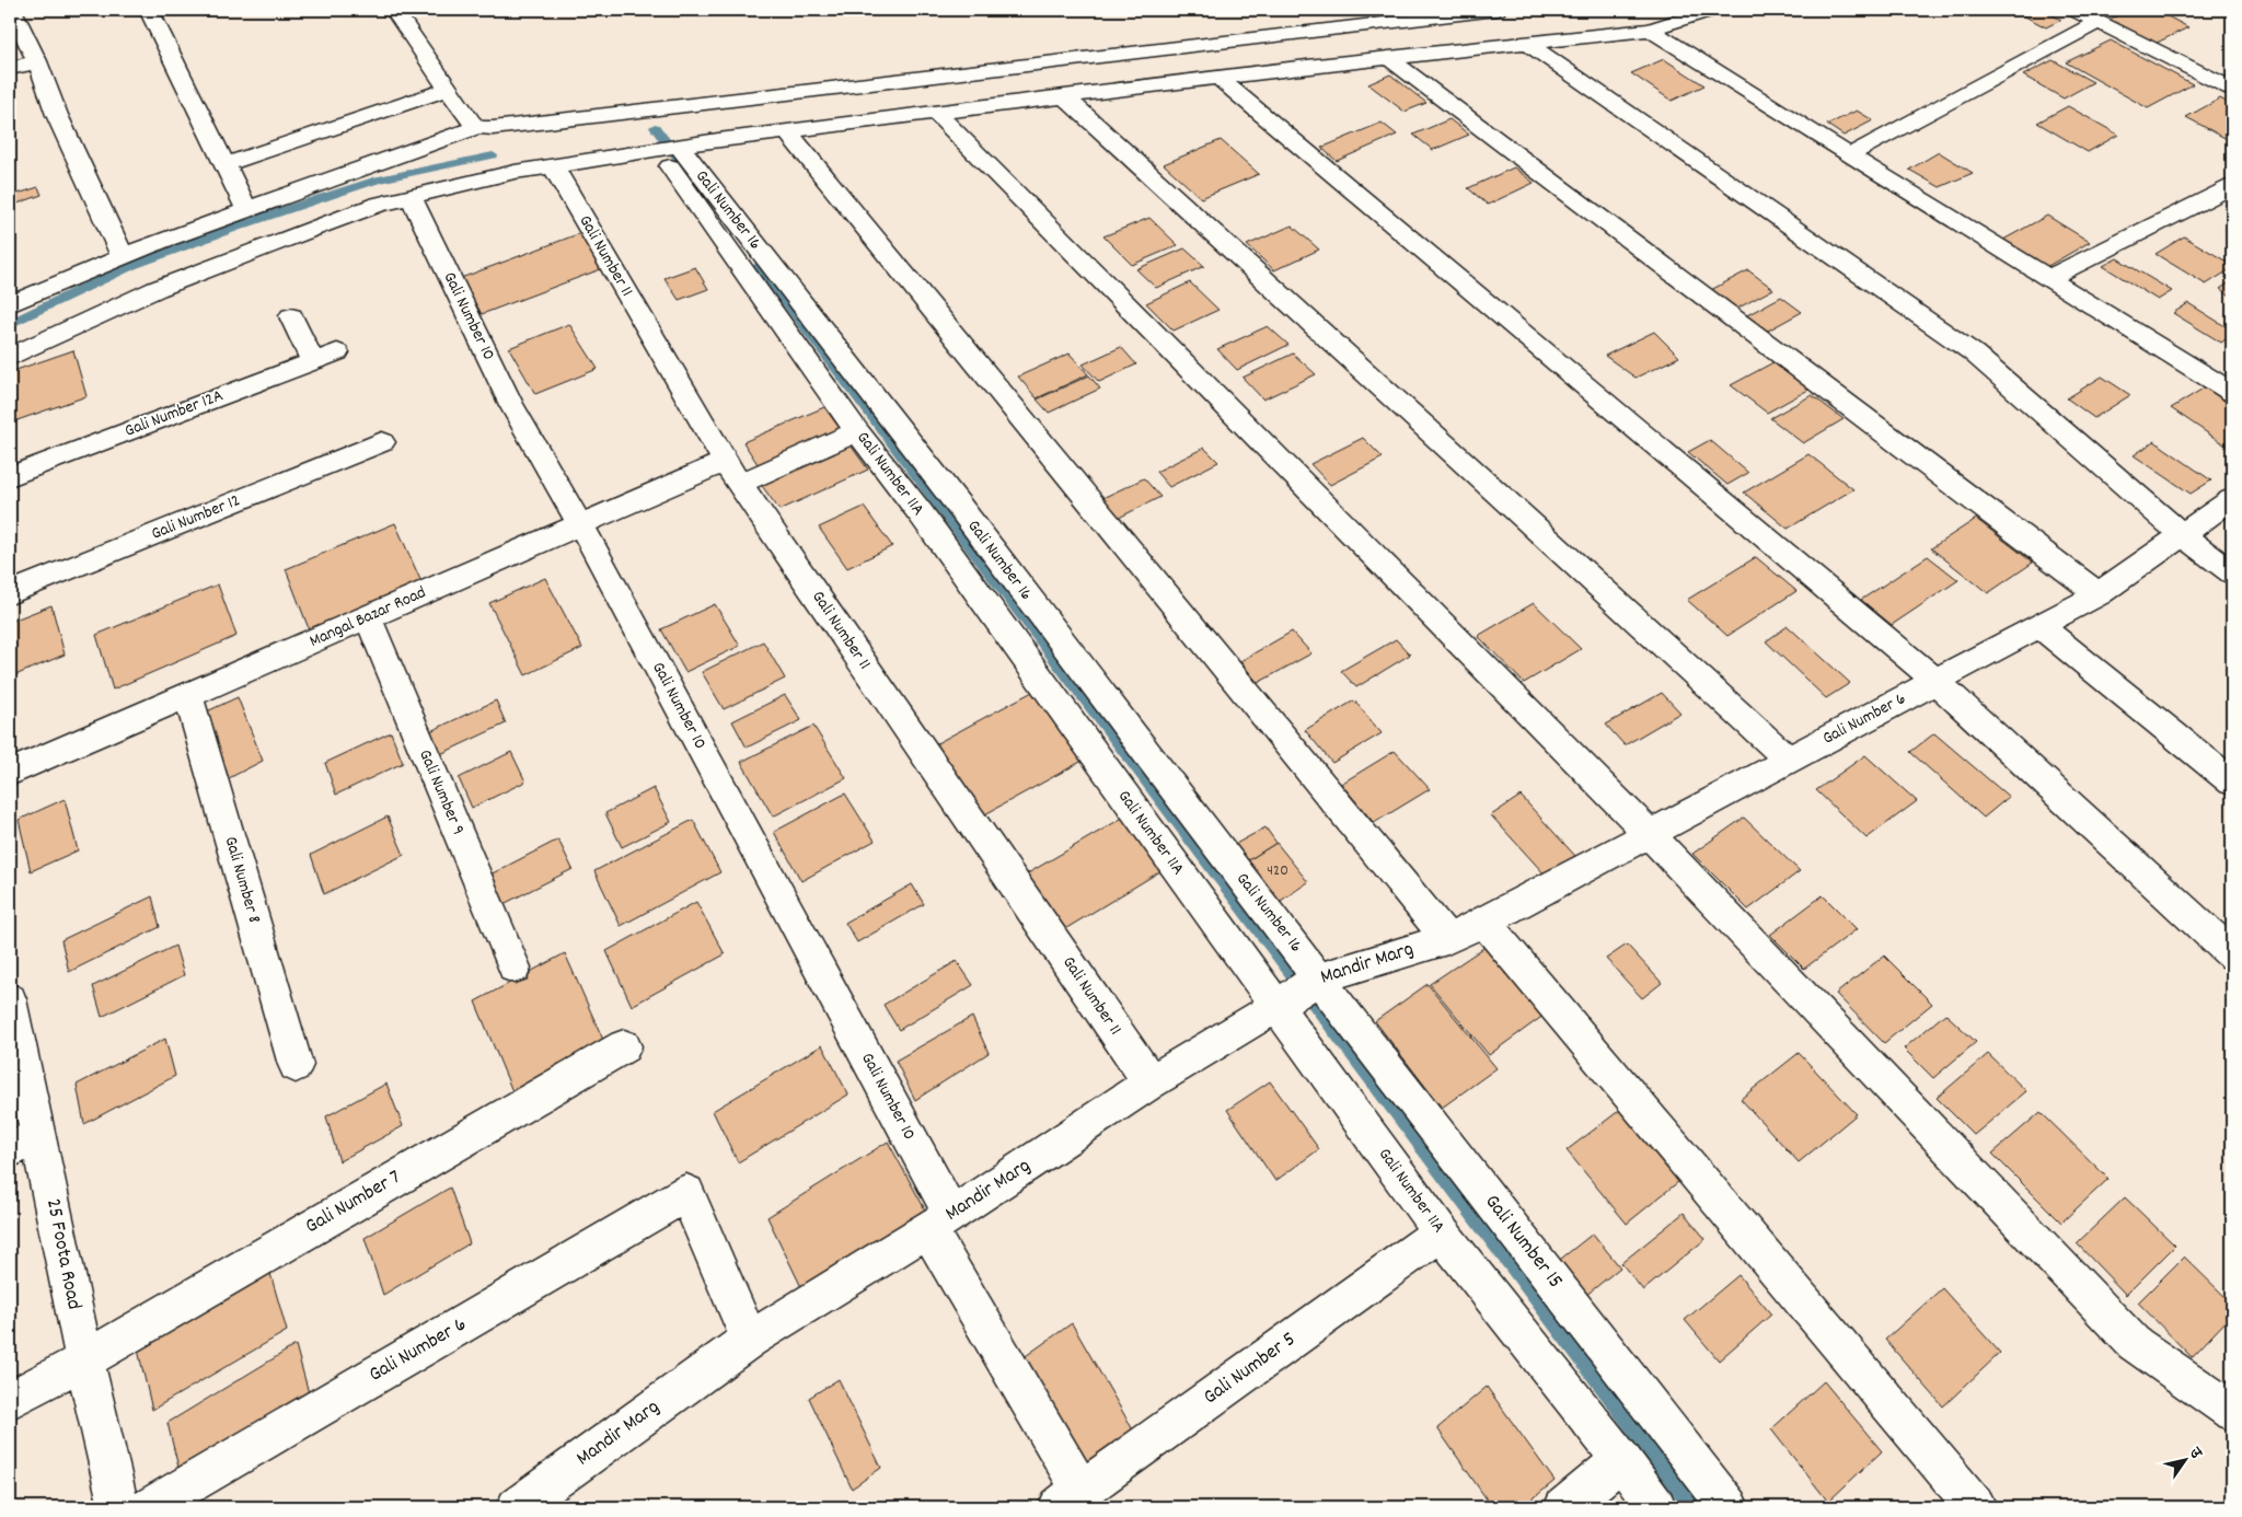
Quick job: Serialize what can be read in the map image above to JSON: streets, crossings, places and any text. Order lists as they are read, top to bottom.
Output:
{
  "streets": {
    "street": [
      "Gali Number 16",
      "Gali Number 11",
      "Gali Number 10",
      "Gali Number 12A",
      "Gali Number 11A",
      "Gali Number 12",
      "Mangal Bazar Road",
      "Gali Number 6",
      "Gali Number 9",
      "Gali Number 8",
      "Mandir Marg",
      "Gali Number 7",
      "Gali Number 15",
      "25 Foota Road",
      "Gali Number 5"
    ]
  },
  "crossings": [
    ["Gali Number 16", "Gali Number 11A"],
    ["Gali Number 16", "Mandir Marg"],
    ["Gali Number 16", "Gali Number 15"],
    ["Gali Number 11", "Mangal Bazar Road"],
    ["Gali Number 11", "Mandir Marg"],
    ["Gali Number 10", "Mangal Bazar Road"],
    ["Gali Number 10", "Mandir Marg"],
    ["Gali Number 10", "Gali Number 5"],
    ["Gali Number 11A", "Mangal Bazar Road"],
    ["Gali Number 11A", "Mandir Marg"],
    ["Gali Number 11A", "Gali Number 5"],
    ["Mangal Bazar Road", "Gali Number 9"],
    ["Mangal Bazar Road", "Gali Number 8"],
    ["Gali Number 6", "Mandir Marg"],
    ["Mandir Marg", "Gali Number 15"],
    ["Gali Number 7", "25 Foota Road"]
  ],
  "house_numbers": ["420"],
  "north": "top right"
}
